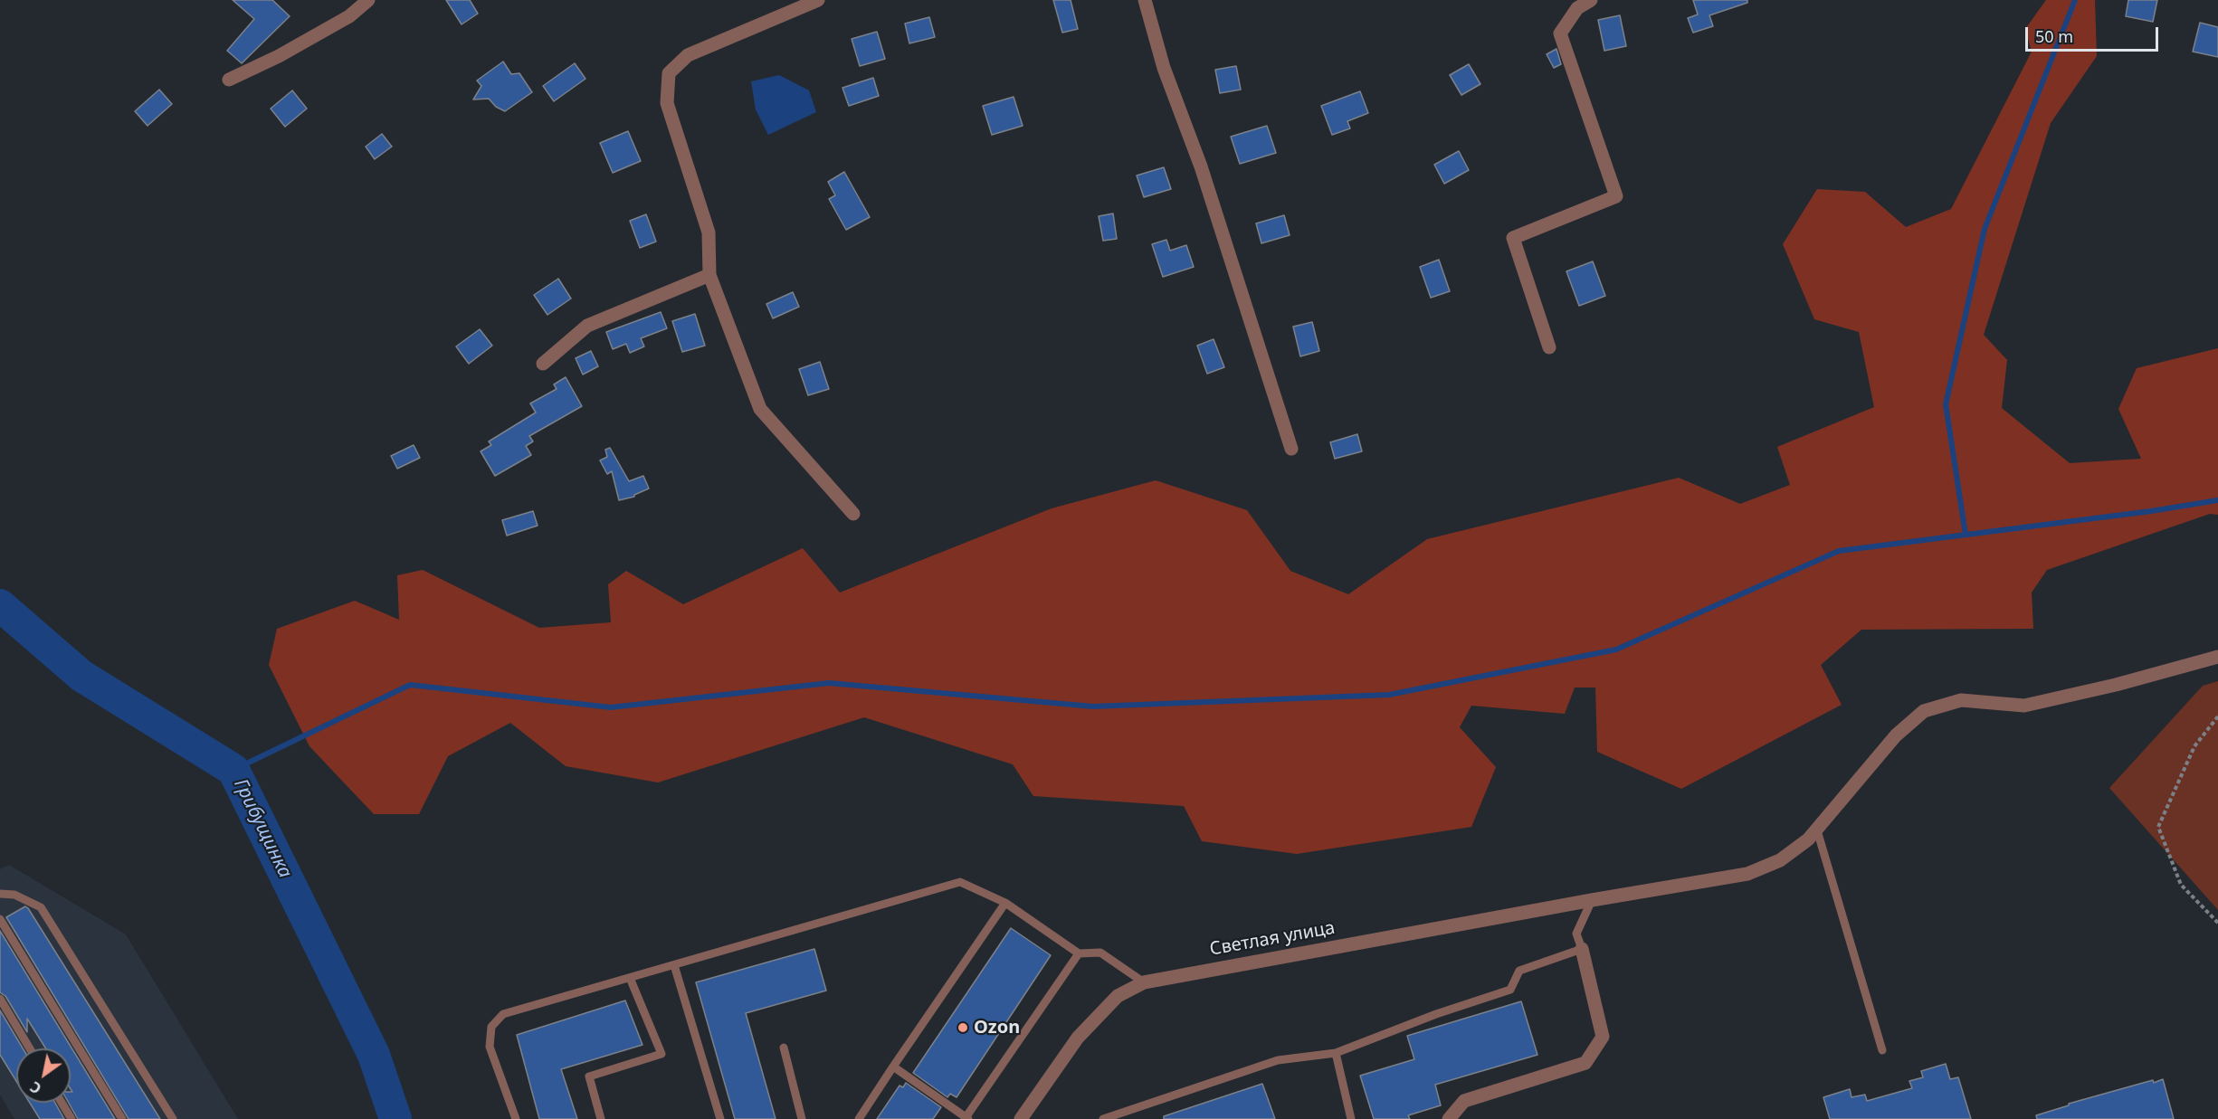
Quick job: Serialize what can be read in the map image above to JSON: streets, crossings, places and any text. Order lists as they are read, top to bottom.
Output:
{
  "streets": {
    "street": ["Светлая улица"]
  },
  "water": ["Грибущинка"],
  "places": ["Ozon"],
  "scale_bar": "50 m",
  "north": "bottom left"
}
